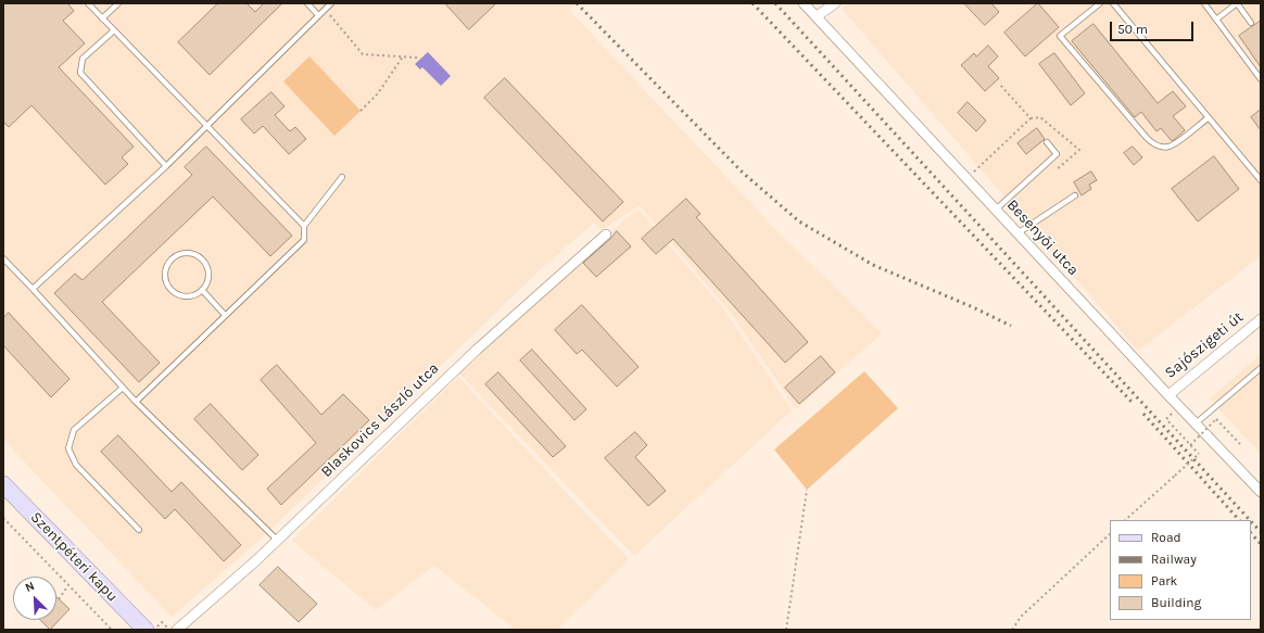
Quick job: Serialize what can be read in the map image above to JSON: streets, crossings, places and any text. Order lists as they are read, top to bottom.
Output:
{
  "streets": {
    "main road": ["Szentpéteri kapu"],
    "street": ["Besenyői utca", "Sajószigeti út", "Blaskovics László utca"]
  },
  "crossings": [
    ["Besenyői utca", "Sajószigeti út"]
  ],
  "legend": [
    "Road",
    "Railway",
    "Park",
    "Building"
  ],
  "scale_bar": "50 m",
  "north": "top left"
}
